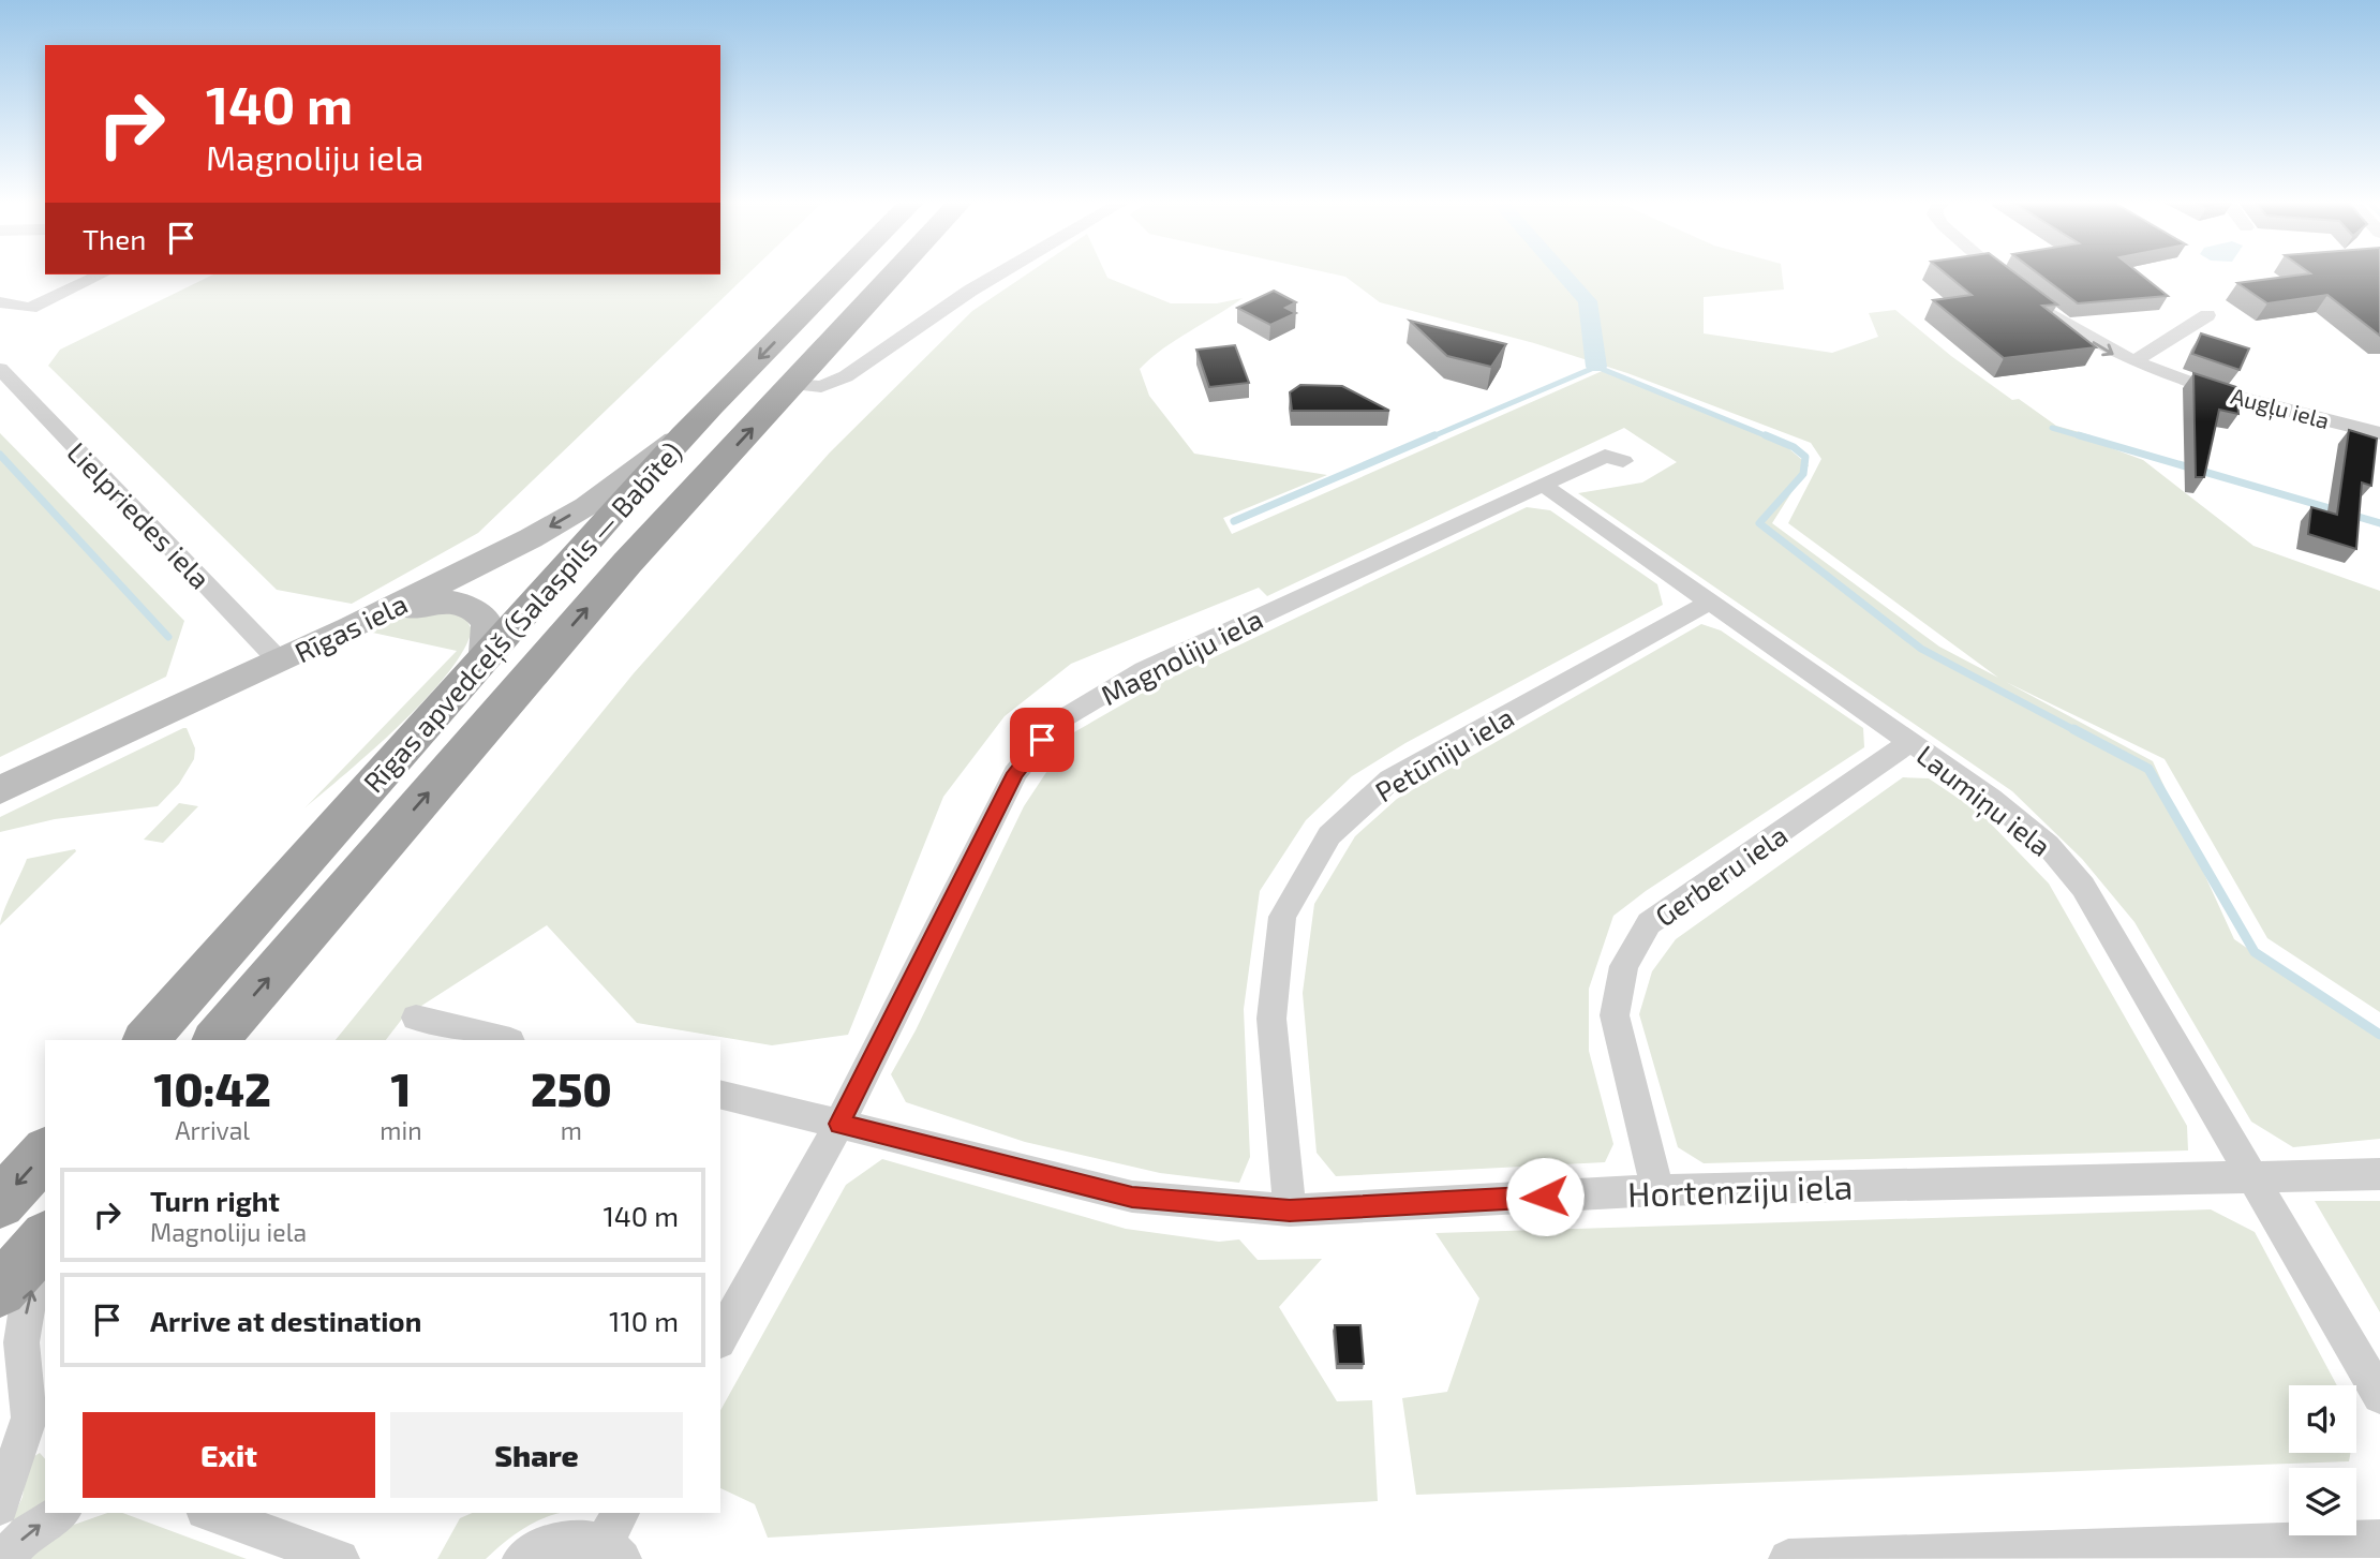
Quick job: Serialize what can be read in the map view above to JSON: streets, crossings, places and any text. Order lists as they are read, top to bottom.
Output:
{
  "streets": {
    "highway": ["Rīgas apvedceļš (Salaspils — Babīte)"],
    "main road": ["Rīgas iela"],
    "street": [
      "Augļu iela",
      "Lielpriedes iela",
      "Magnoliju iela",
      "Petūniju iela",
      "Laumiņu iela",
      "Gerberu iela",
      "Hortenziju iela"
    ]
  },
  "crossings": [
    ["Lielpriedes iela", "Rīgas iela"],
    ["Rīgas apvedceļš (Salaspils — Babīte)", "Rīgas iela"],
    ["Magnoliju iela", "Laumiņu iela"],
    ["Magnoliju iela", "Hortenziju iela"],
    ["Petūniju iela", "Laumiņu iela"],
    ["Petūniju iela", "Hortenziju iela"],
    ["Laumiņu iela", "Gerberu iela"],
    ["Laumiņu iela", "Hortenziju iela"],
    ["Gerberu iela", "Hortenziju iela"]
  ],
  "one_way": ["Augļu iela", "Rīgas iela"],
  "page": {
    "turn": ["140 m", "Magnoliju iela"],
    "then": "Then",
    "eta": [
      "10:42",
      "Arrival",
      "1",
      "min",
      "250",
      "m"
    ],
    "list": [
      {
        "name": "Turn right",
        "note": "Magnoliju iela",
        "value": "140 m"
      },
      {
        "name": "Arrive at destination",
        "value": "110 m"
      }
    ],
    "buttons": ["Exit", "Share"]
  }
}
